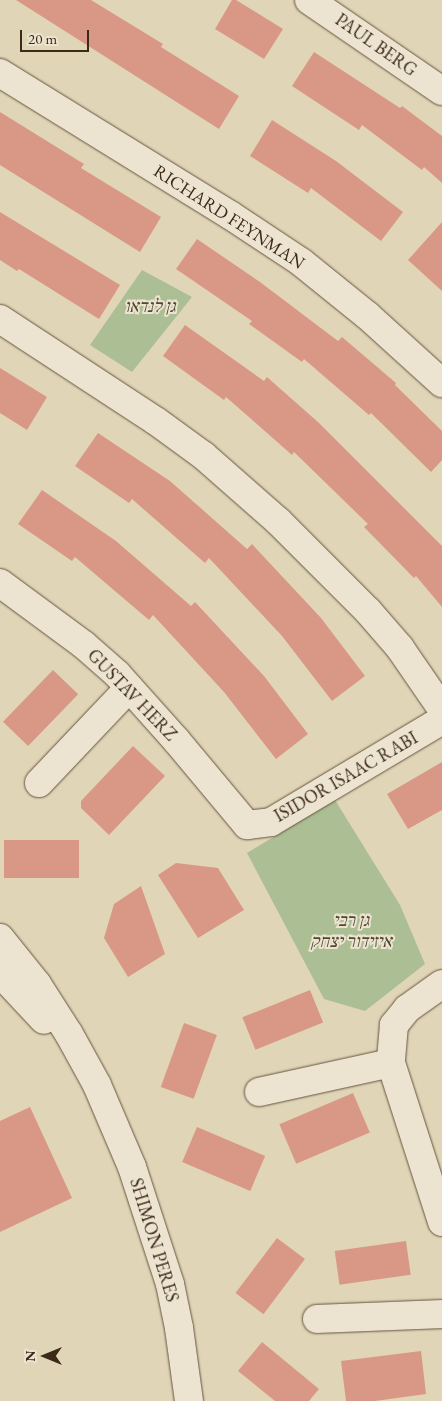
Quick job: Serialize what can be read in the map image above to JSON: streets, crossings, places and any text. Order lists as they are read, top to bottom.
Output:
{
  "streets": {
    "street": [
      "PAUL BERG",
      "RICHARD FEYNMAN",
      "GUSTAV HERZ",
      "ISIDOR ISAAC RABI",
      "SHIMON PERES"
    ]
  },
  "crossings": [
    ["GUSTAV HERZ", "ISIDOR ISAAC RABI"]
  ],
  "parks": ["גן לנדאו", "גן רבי איזידור יצחק"],
  "scale_bar": "20 m",
  "north": "left"
}
